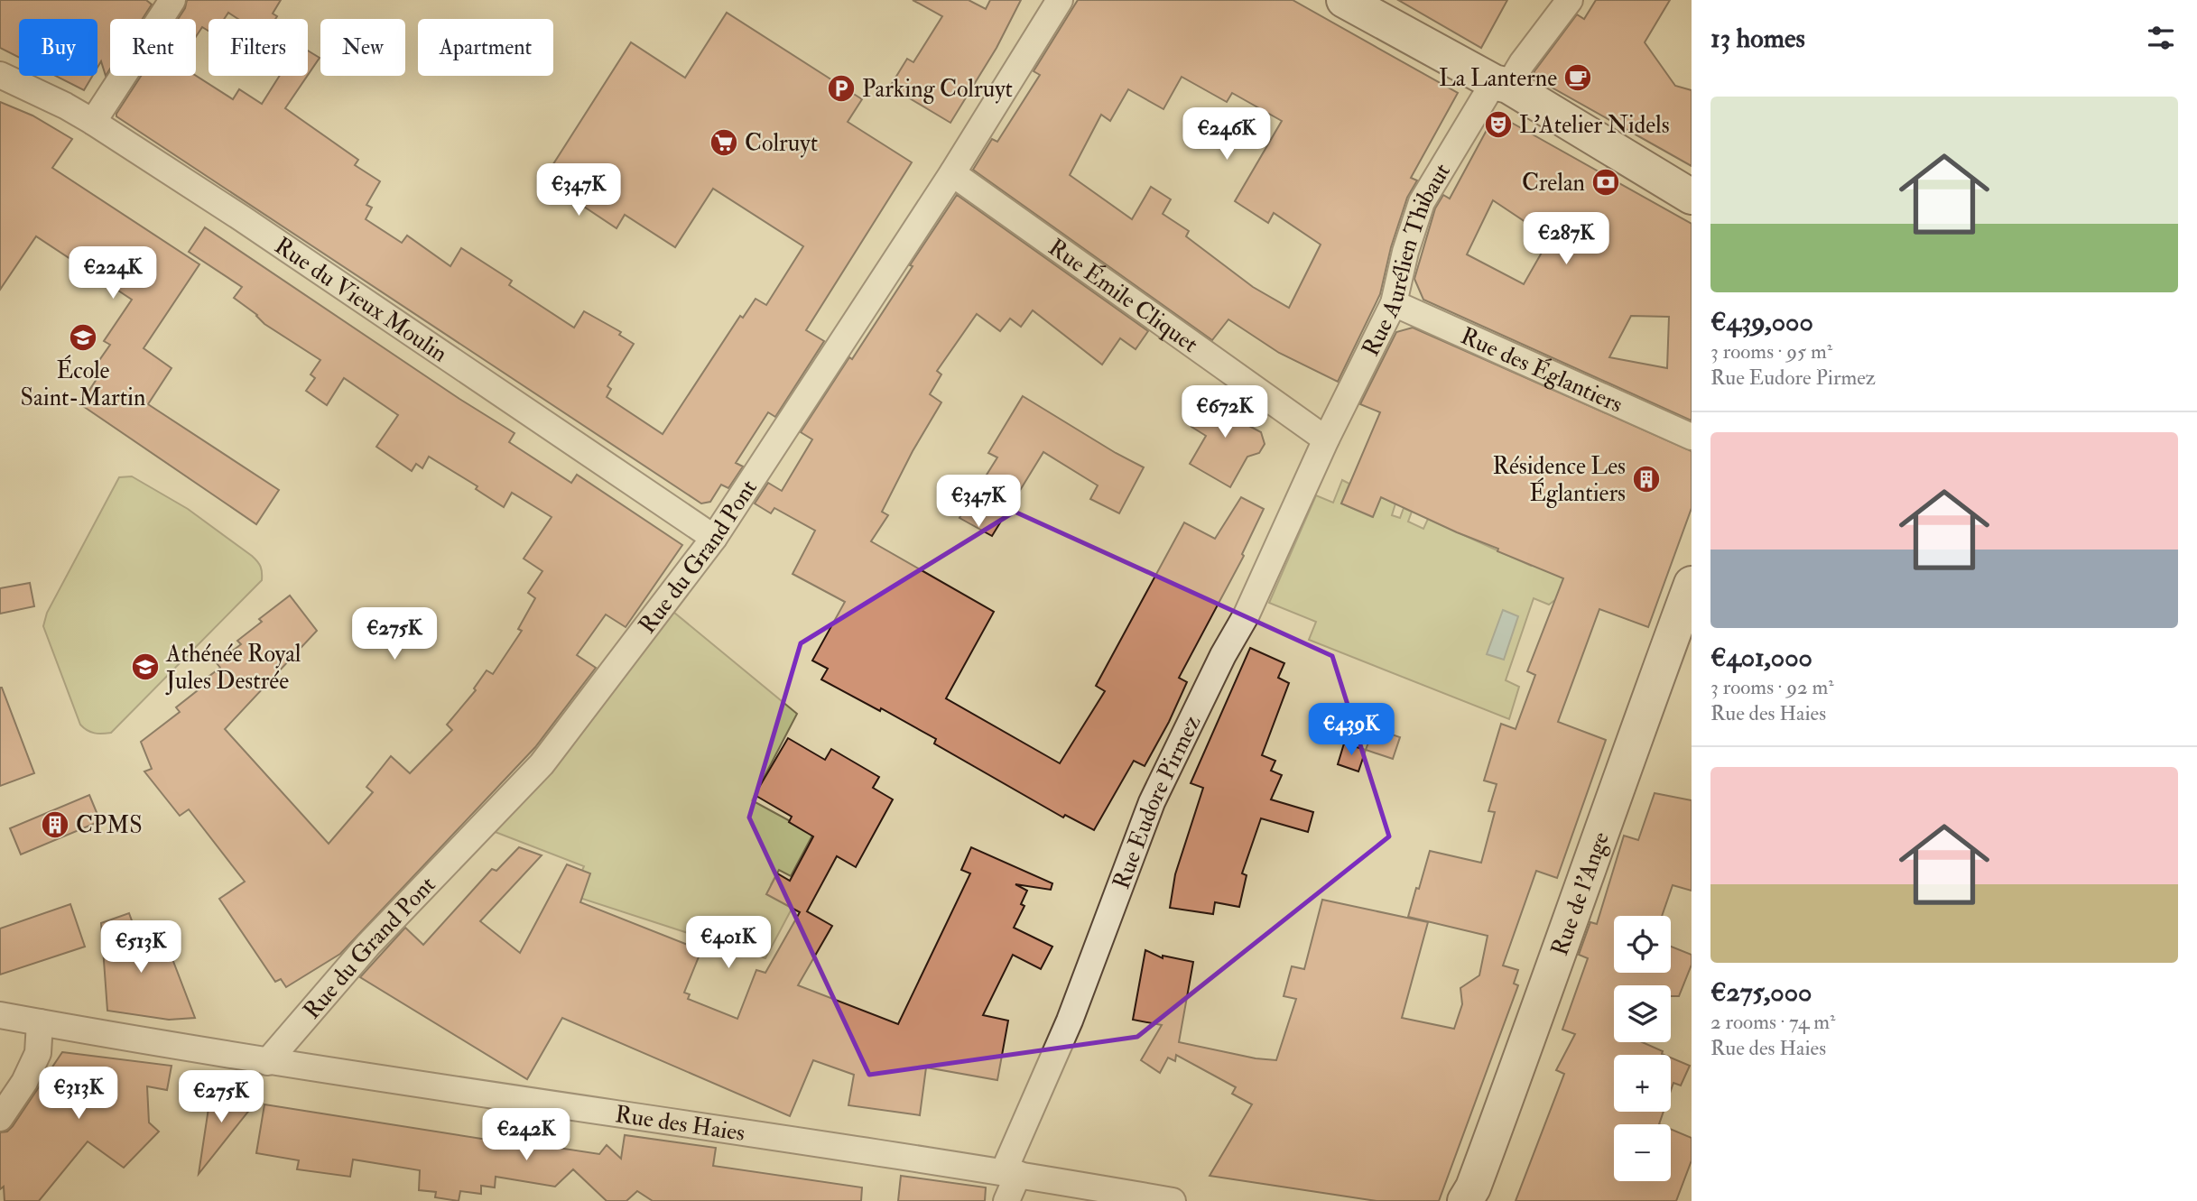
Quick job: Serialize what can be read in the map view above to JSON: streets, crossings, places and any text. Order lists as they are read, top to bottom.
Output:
{
  "streets": {
    "main road": ["Rue de l'Ange"],
    "street": [
      "Rue Aurélien Thibaut",
      "Rue Émile Cliquet",
      "Rue du Vieux Moulin",
      "Rue des Églantiers",
      "Rue du Grand Pont",
      "Rue Eudore Pirmez",
      "Rue des Haies"
    ]
  },
  "crossings": [
    ["Rue Aurélien Thibaut", "Rue Émile Cliquet"],
    ["Rue Aurélien Thibaut", "Rue des Églantiers"],
    ["Rue Aurélien Thibaut", "Rue Eudore Pirmez"],
    ["Rue Émile Cliquet", "Rue du Grand Pont"],
    ["Rue Émile Cliquet", "Rue Eudore Pirmez"],
    ["Rue du Vieux Moulin", "Rue du Grand Pont"],
    ["Rue du Grand Pont", "Rue des Haies"],
    ["Rue Eudore Pirmez", "Rue des Haies"]
  ],
  "places": {
    "cafe": ["La Lanterne"],
    "parking": ["Parking Colruyt"],
    "theatre": ["L'Atelier Nidels"],
    "supermarket": ["Colruyt"],
    "bank": ["Crelan"],
    "school or university": ["École Saint-Martin", "Athénée Royal Jules Destrée"],
    "building": ["Résidence Les Églantiers", "CPMS"]
  },
  "page": {
    "heading": "13 homes",
    "chip": [
      "Buy",
      "Rent",
      "Filters",
      "New",
      "Apartment"
    ],
    "list": [
      {
        "name": "€439,000",
        "note": "3 rooms · 95 m² · Rue Eudore Pirmez"
      },
      {
        "name": "€401,000",
        "note": "3 rooms · 92 m² · Rue des Haies"
      },
      {
        "name": "€275,000",
        "note": "2 rooms · 74 m² · Rue des Haies"
      }
    ],
    "price": [
      "€246K",
      "€347K",
      "€287K",
      "€224K",
      "€672K",
      "€347K",
      "€275K",
      "€439K",
      "€401K",
      "€513K",
      "€313K",
      "€275K",
      "€242K"
    ],
    "map_buttons": ["+", "−"]
  }
}
